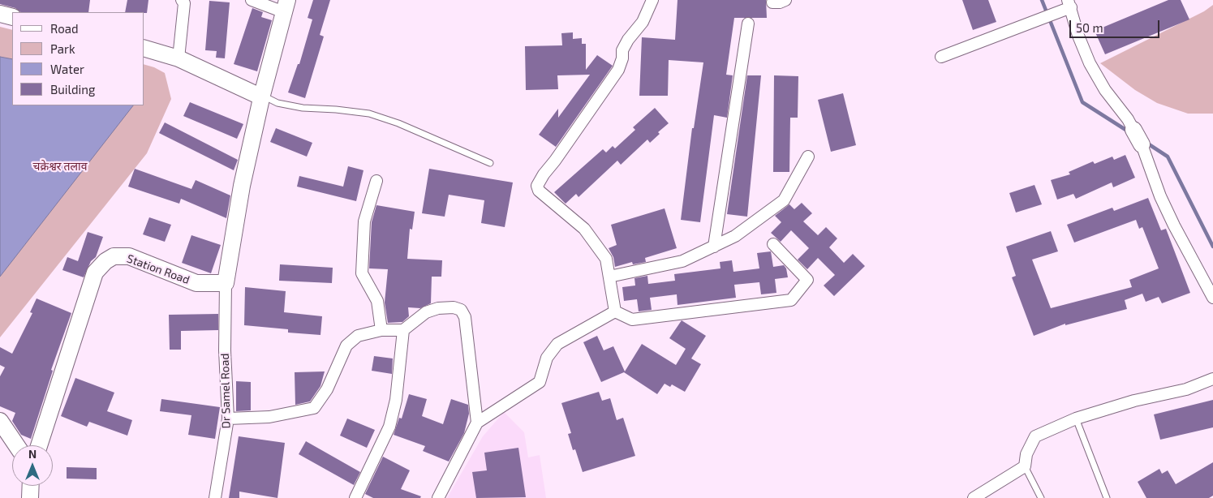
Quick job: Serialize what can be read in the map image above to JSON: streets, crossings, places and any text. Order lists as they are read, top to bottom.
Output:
{
  "streets": {
    "main road": ["Station Road"],
    "street": ["Dr Samel Road"]
  },
  "crossings": [
    ["Station Road", "Dr Samel Road"]
  ],
  "parks": ["चक्रेश्वर तलाव"],
  "legend": [
    "Road",
    "Park",
    "Water",
    "Building"
  ],
  "scale_bar": "50 m",
  "north": "top"
}
